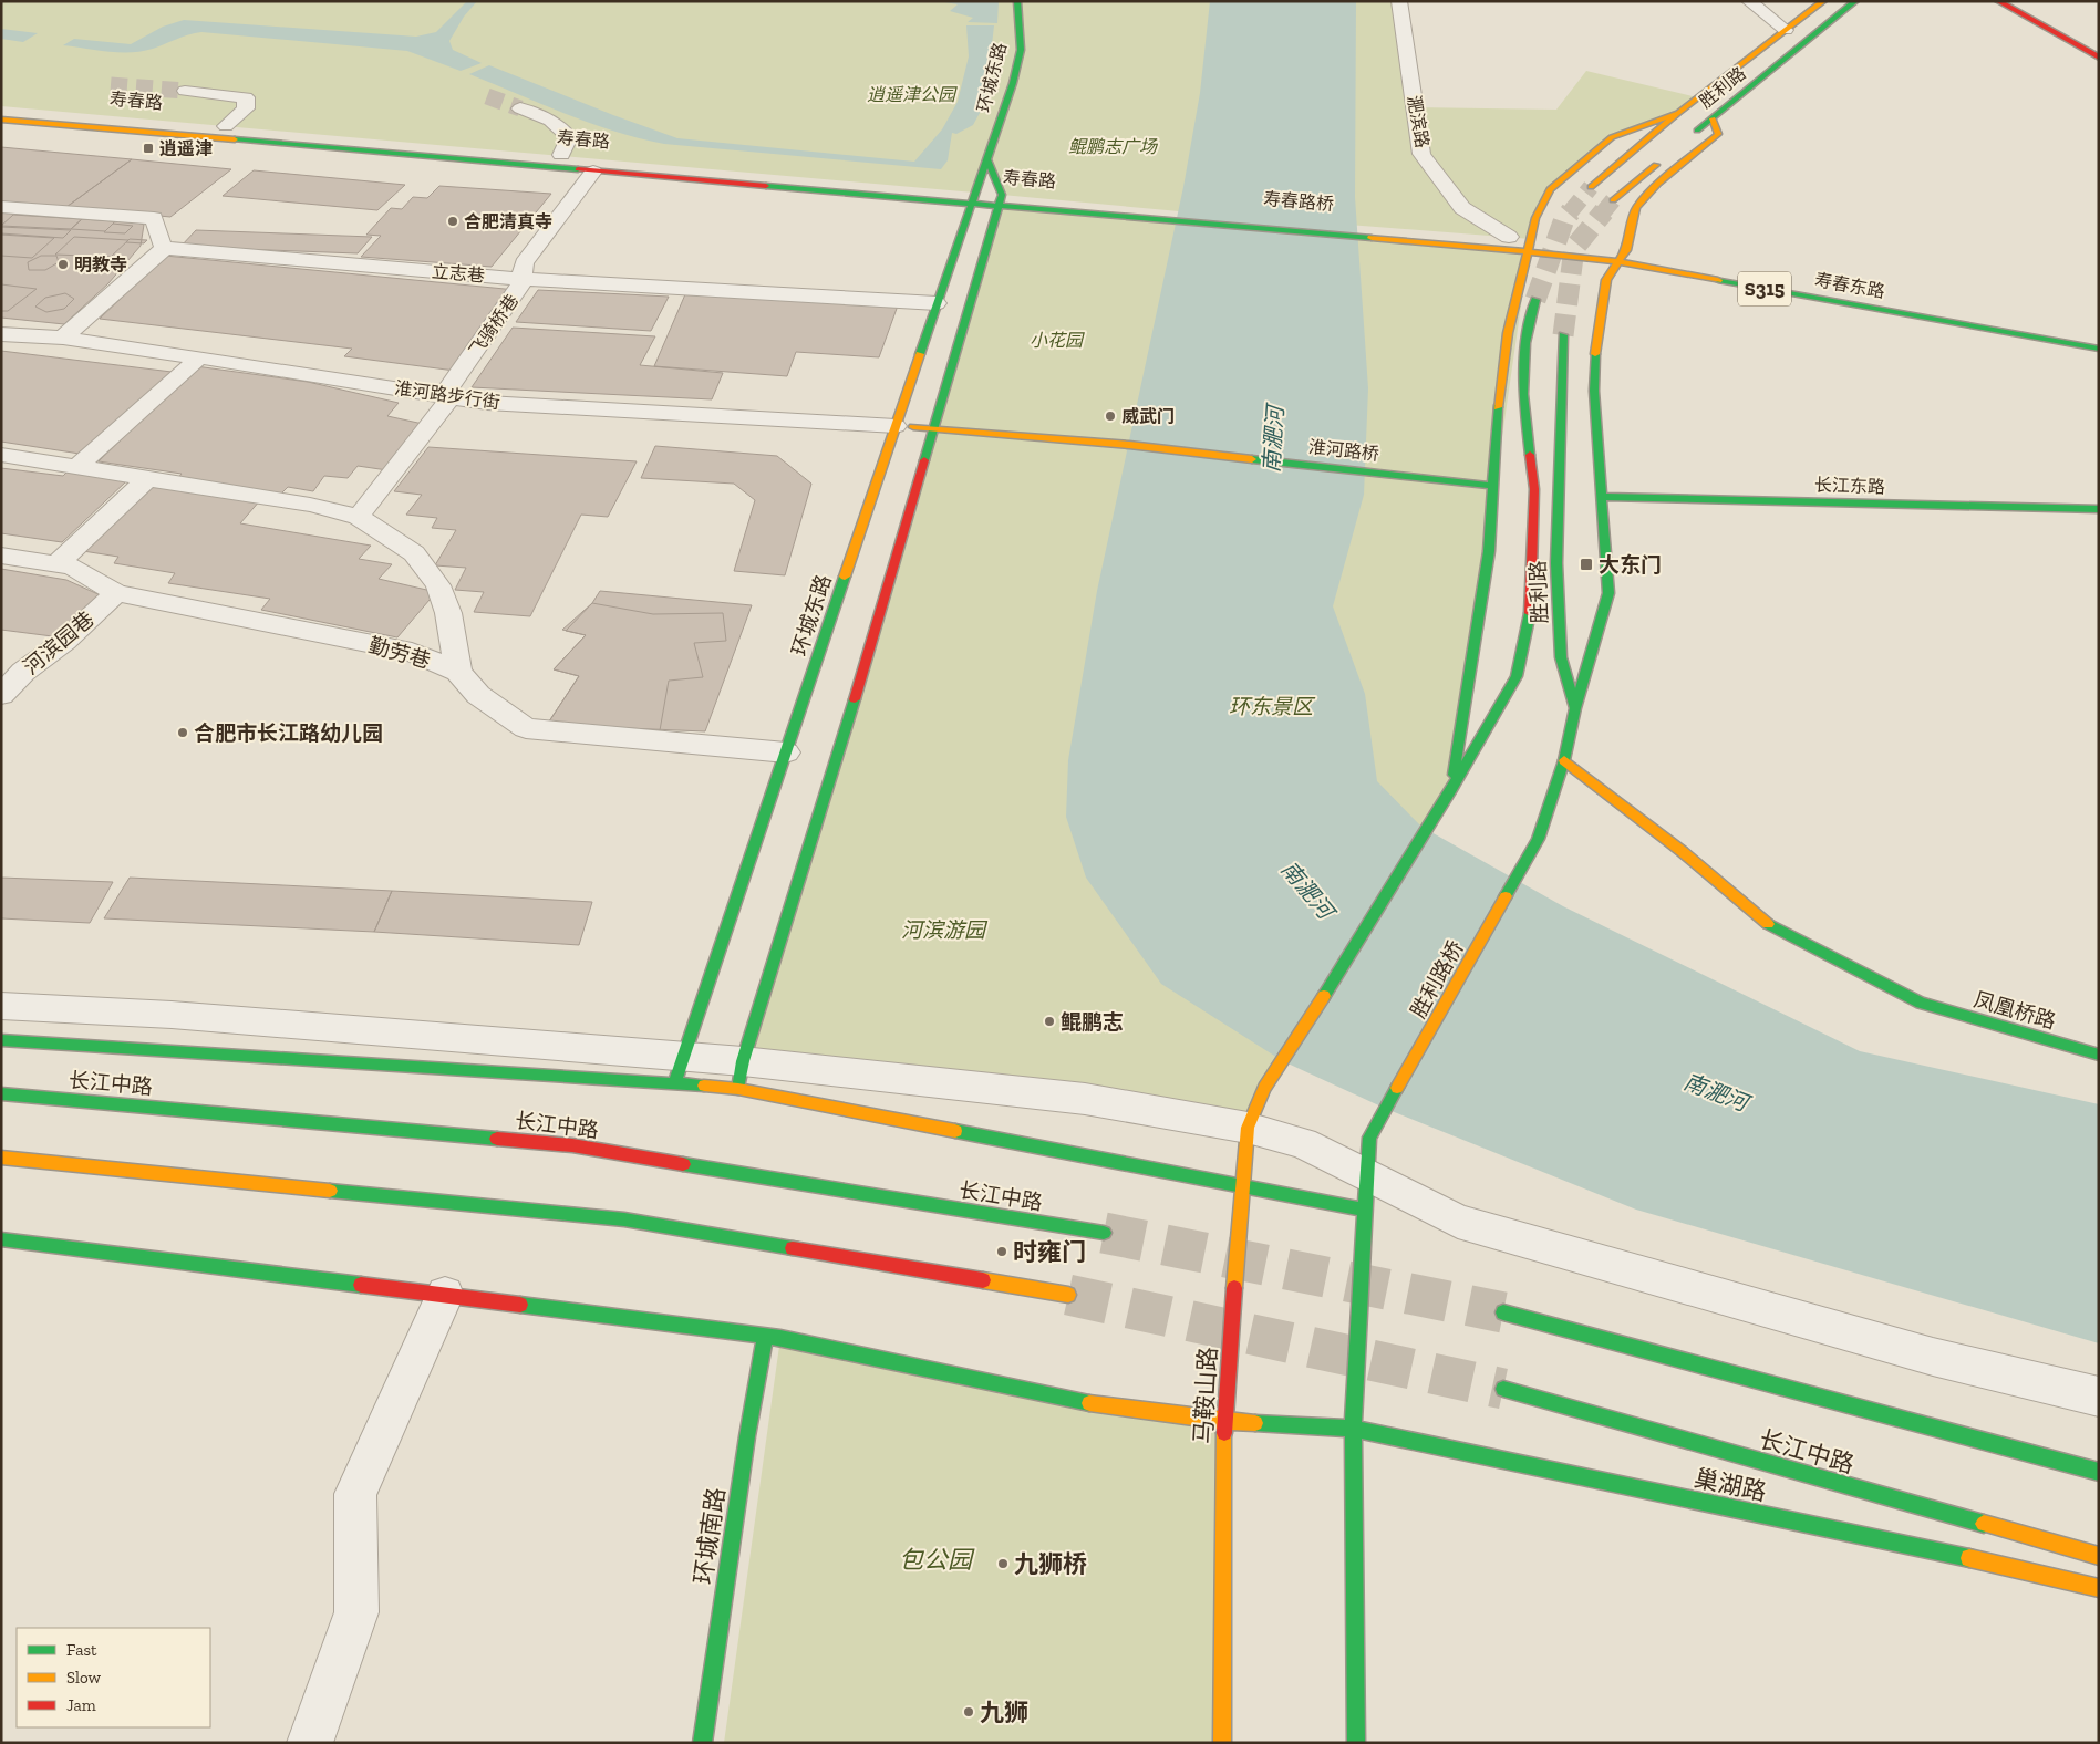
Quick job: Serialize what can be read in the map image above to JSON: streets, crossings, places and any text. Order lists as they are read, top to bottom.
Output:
{
  "streets": {
    "main road": [
      "环城东路",
      "胜利路",
      "寿春路",
      "寿春路桥",
      "寿春东路",
      "S315",
      "淮河路桥",
      "长江东路",
      "胜利路桥",
      "凤凰桥路",
      "长江中路",
      "马鞍山路",
      "巢湖路",
      "环城南路"
    ],
    "street": [
      "淝滨路",
      "立志巷",
      "飞骑桥巷",
      "淮河路步行街",
      "河滨园巷",
      "勤劳巷"
    ]
  },
  "crossings": [
    ["环城东路", "寿春路"],
    ["环城东路", "立志巷"],
    ["环城东路", "淮河路步行街"],
    ["环城东路", "淮河路桥"],
    ["环城东路", "勤劳巷"],
    ["胜利路", "胜利路桥"],
    ["胜利路", "凤凰桥路"],
    ["胜利路", "马鞍山路"],
    ["寿春路", "寿春路桥"],
    ["寿春路", "飞骑桥巷"],
    ["寿春路桥", "寿春东路"],
    ["立志巷", "飞骑桥巷"],
    ["飞骑桥巷", "淮河路步行街"],
    ["淮河路步行街", "淮河路桥"],
    ["河滨园巷", "勤劳巷"],
    ["马鞍山路", "巢湖路"],
    ["巢湖路", "环城南路"]
  ],
  "water": ["南淝河"],
  "parks": [
    "逍遥津公园",
    "鲲鹏志广场",
    "小花园",
    "环东景区",
    "河滨游园",
    "包公园"
  ],
  "places": {
    "transit": ["逍遥津", "大东门"],
    "other": [
      "合肥清真寺",
      "明教寺",
      "威武门",
      "合肥市长江路幼儿园",
      "鲲鹏志",
      "时雍门",
      "九狮桥",
      "九狮"
    ]
  },
  "legend": ["Fast", "Slow", "Jam"]
}
